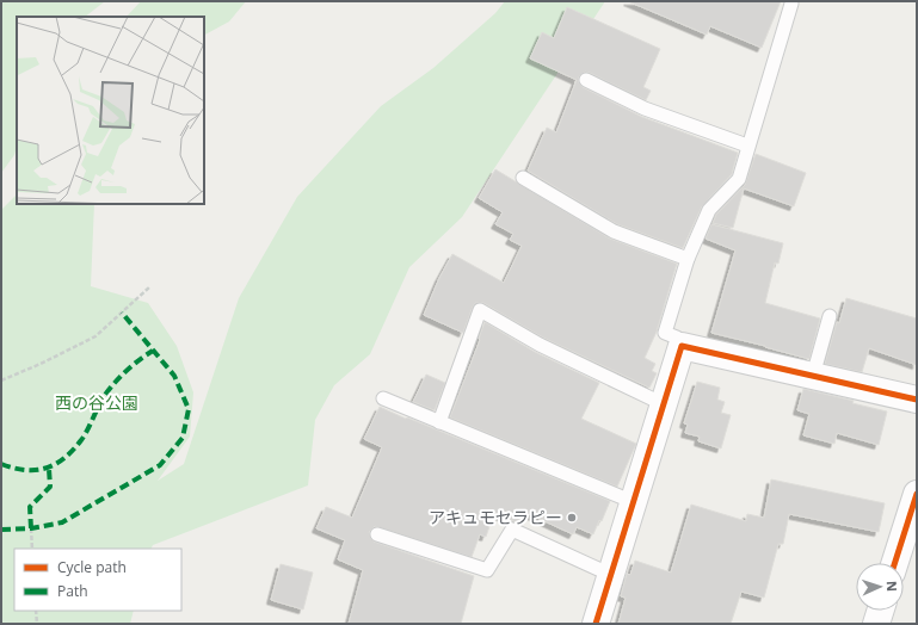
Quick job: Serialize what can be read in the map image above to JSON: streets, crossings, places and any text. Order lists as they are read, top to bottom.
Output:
{
  "parks": ["西の谷公園"],
  "places": ["アキュモセラピー"],
  "legend": ["Cycle path", "Path"],
  "north": "right"
}
